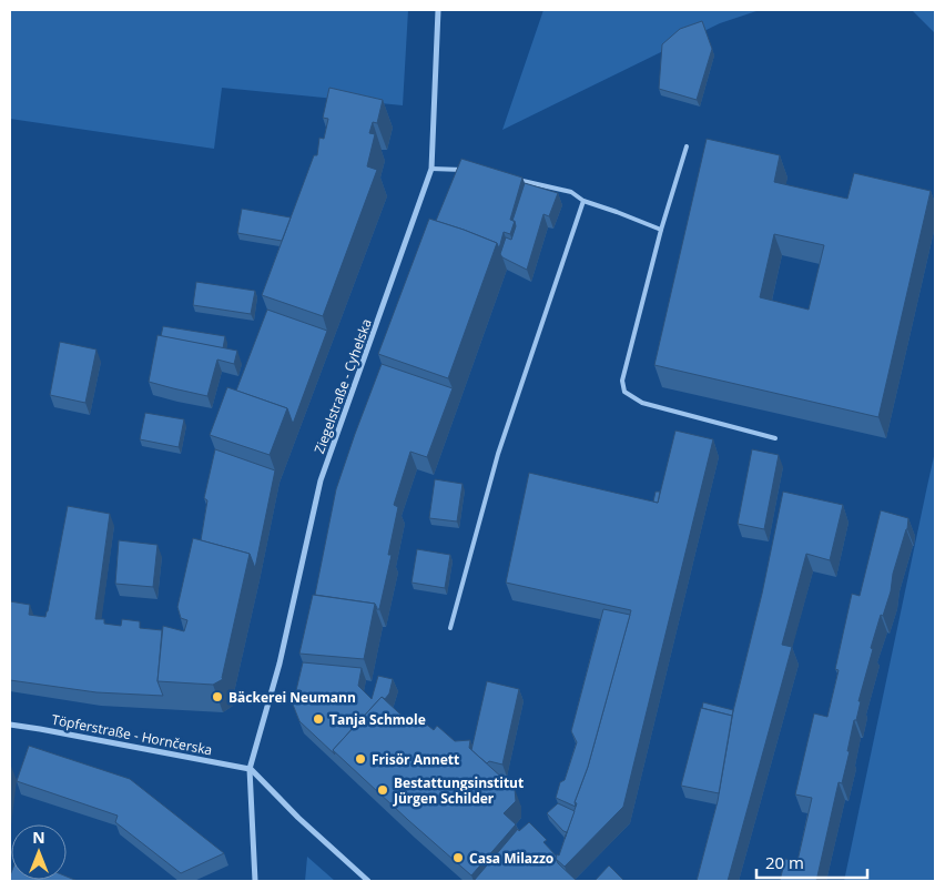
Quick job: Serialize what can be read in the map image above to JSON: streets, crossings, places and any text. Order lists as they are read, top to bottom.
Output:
{
  "streets": {
    "street": ["Ziegelstraße - Cyhelska", "Töpferstraße - Hornčerska"]
  },
  "crossings": [
    ["Ziegelstraße - Cyhelska", "Töpferstraße - Hornčerska"]
  ],
  "places": [
    "Bäckerei Neumann",
    "Tanja Schmole",
    "Frisör Annett",
    "Bestattungsinstitut Jürgen Schilder",
    "Casa Milazzo"
  ],
  "scale_bar": "20 m",
  "north": "top"
}
